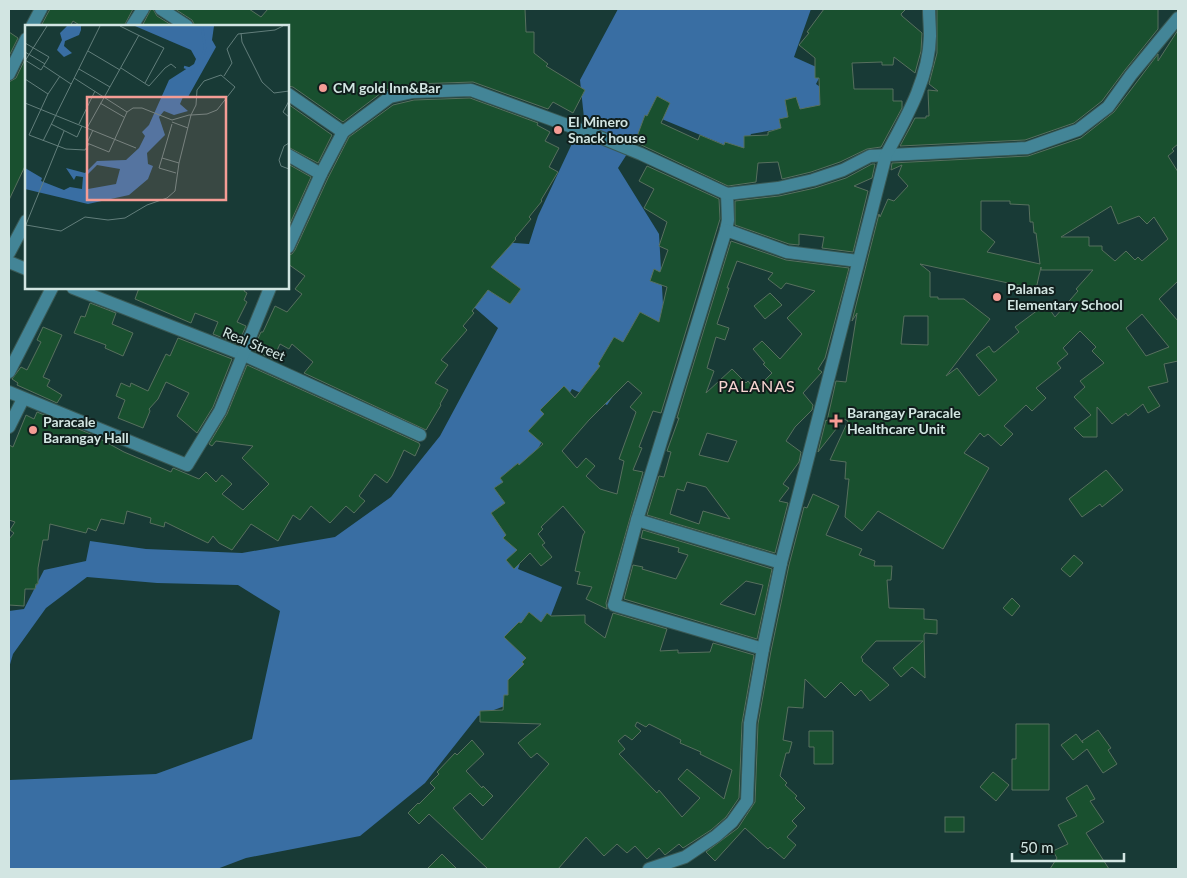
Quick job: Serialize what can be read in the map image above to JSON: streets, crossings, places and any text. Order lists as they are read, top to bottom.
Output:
{
  "streets": {
    "street": ["Real Street"]
  },
  "districts": ["PALANAS"],
  "places": {
    "other": [
      "CM gold Inn&Bar",
      "El Minero Snack house",
      "Palanas Elementary School",
      "Paracale Barangay Hall"
    ],
    "health": ["Barangay Paracale Healthcare Unit"]
  },
  "scale_bar": "50 m"
}
